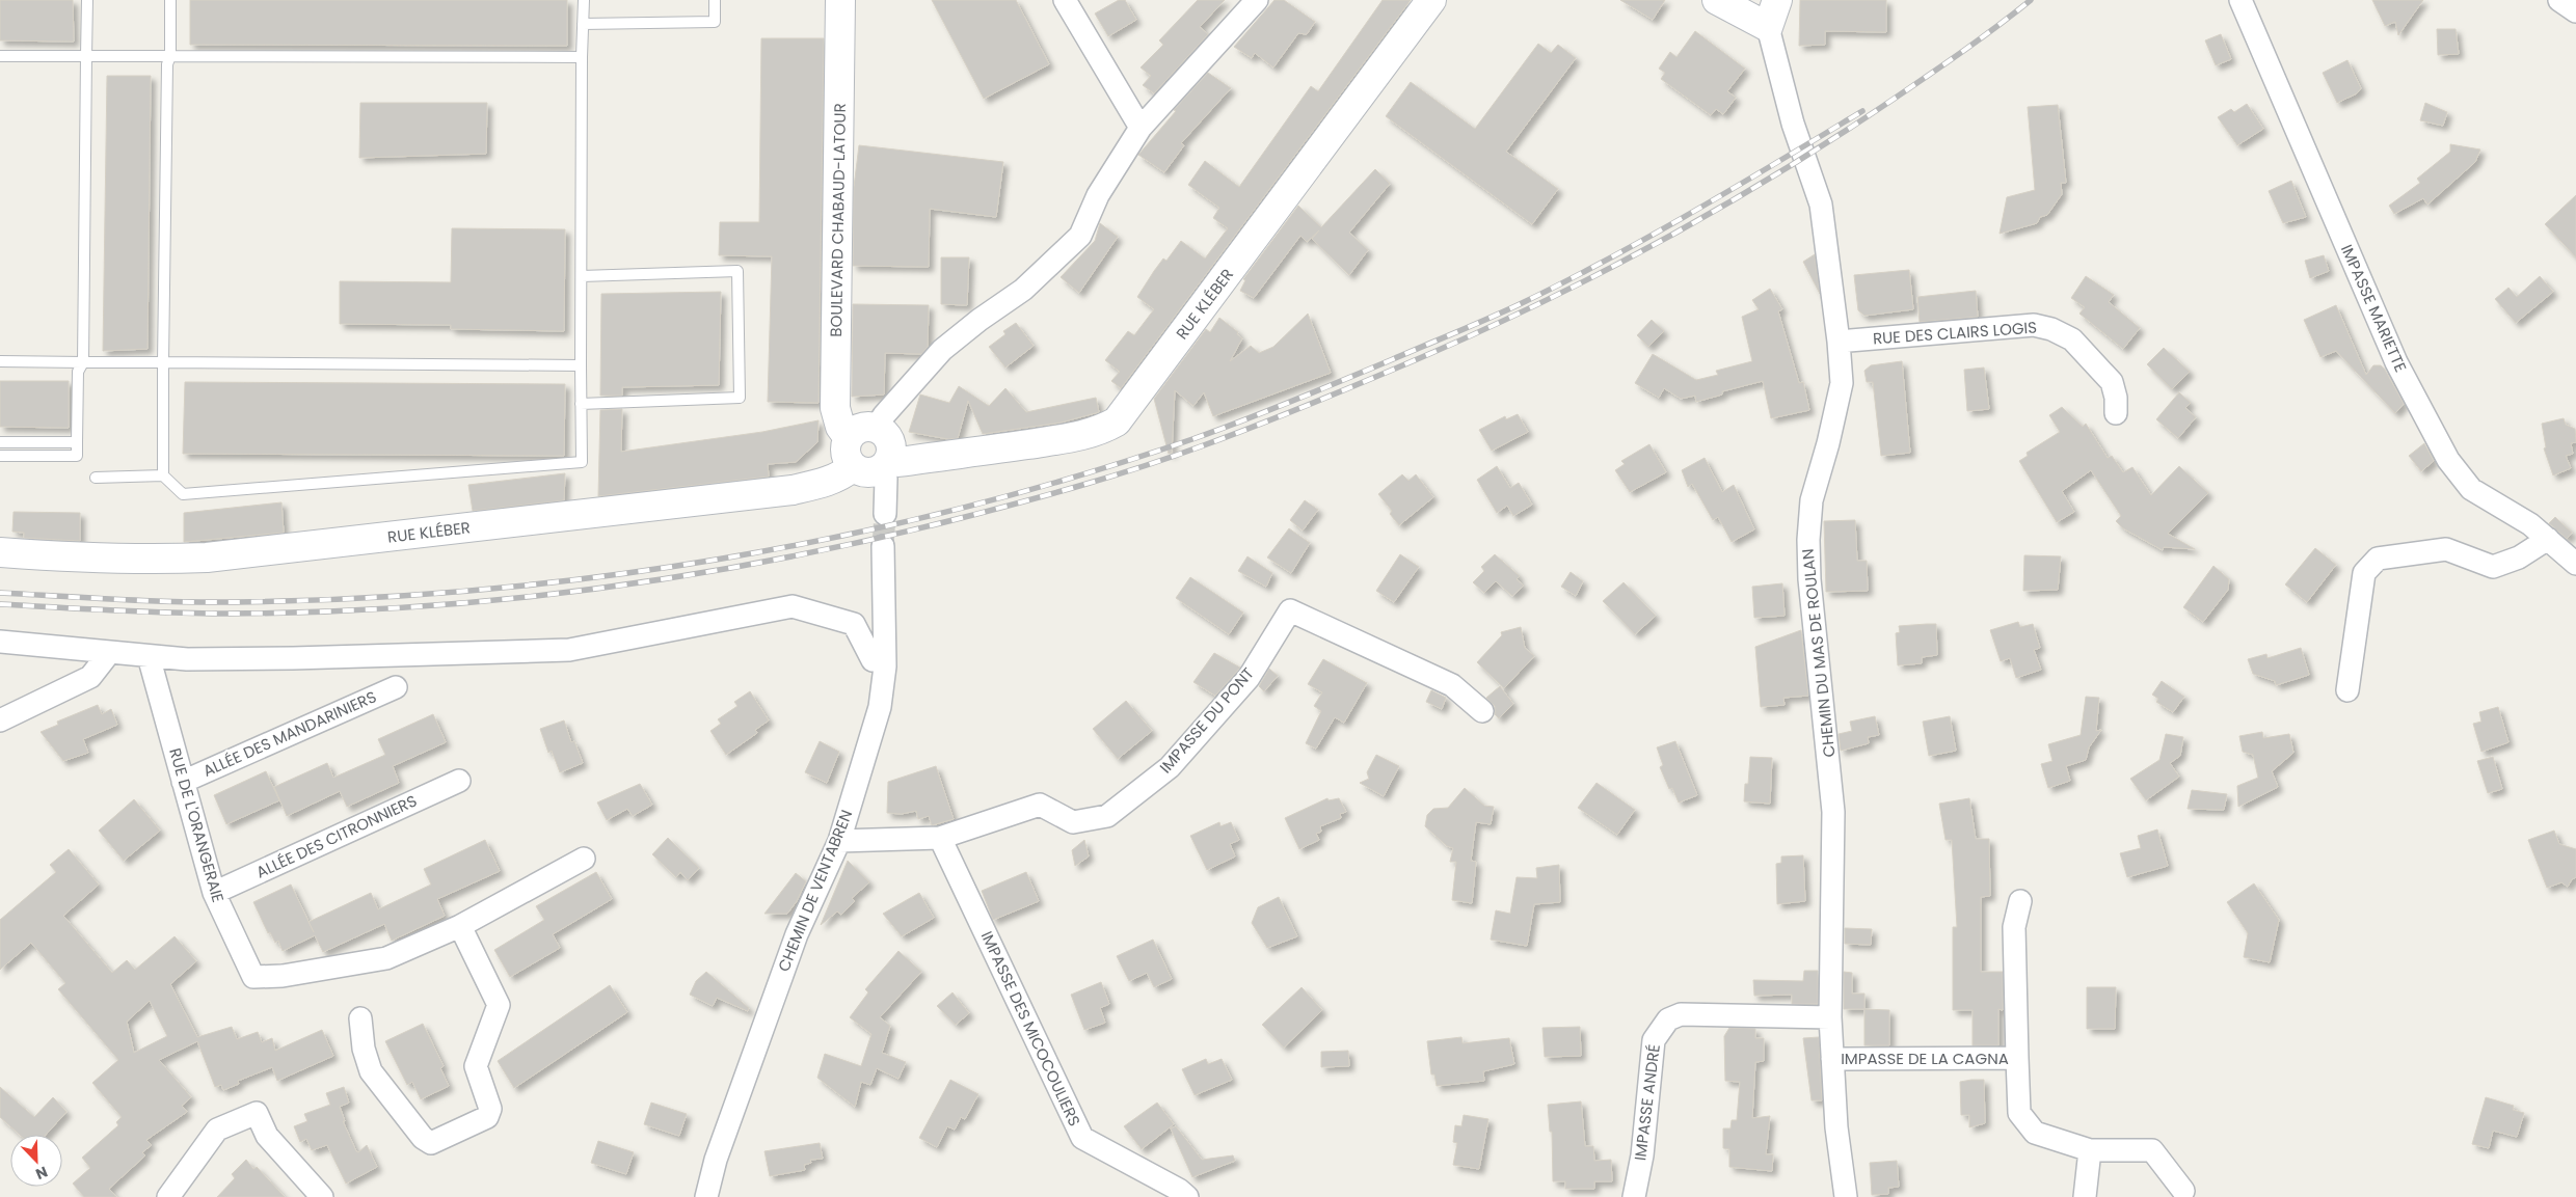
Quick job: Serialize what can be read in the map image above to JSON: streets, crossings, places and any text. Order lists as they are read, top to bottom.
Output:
{
  "streets": {
    "street": [
      "BOULEVARD CHABAUD-LATOUR",
      "RUE KLÉBER",
      "IMPASSE MARIETTE",
      "RUE DES CLAIRS LOGIS",
      "CHEMIN DU MAS DE ROULAN",
      "IMPASSE DU PONT",
      "ALLÉE DES MANDARINIERS",
      "RUE DE L'ORANGERAIE",
      "ALLÉE DES CITRONNIERS",
      "CHEMIN DE VENTABREN",
      "IMPASSE DES MICOCOULIERS",
      "IMPASSE DE LA CAGNA",
      "IMPASSE ANDRÉ"
    ]
  },
  "crossings": [
    ["BOULEVARD CHABAUD-LATOUR", "RUE KLÉBER"],
    ["RUE DES CLAIRS LOGIS", "CHEMIN DU MAS DE ROULAN"],
    ["CHEMIN DU MAS DE ROULAN", "IMPASSE DE LA CAGNA"],
    ["CHEMIN DU MAS DE ROULAN", "IMPASSE ANDRÉ"],
    ["IMPASSE DU PONT", "CHEMIN DE VENTABREN"],
    ["IMPASSE DU PONT", "IMPASSE DES MICOCOULIERS"],
    ["ALLÉE DES MANDARINIERS", "RUE DE L'ORANGERAIE"],
    ["RUE DE L'ORANGERAIE", "ALLÉE DES CITRONNIERS"]
  ],
  "north": "bottom right"
}
